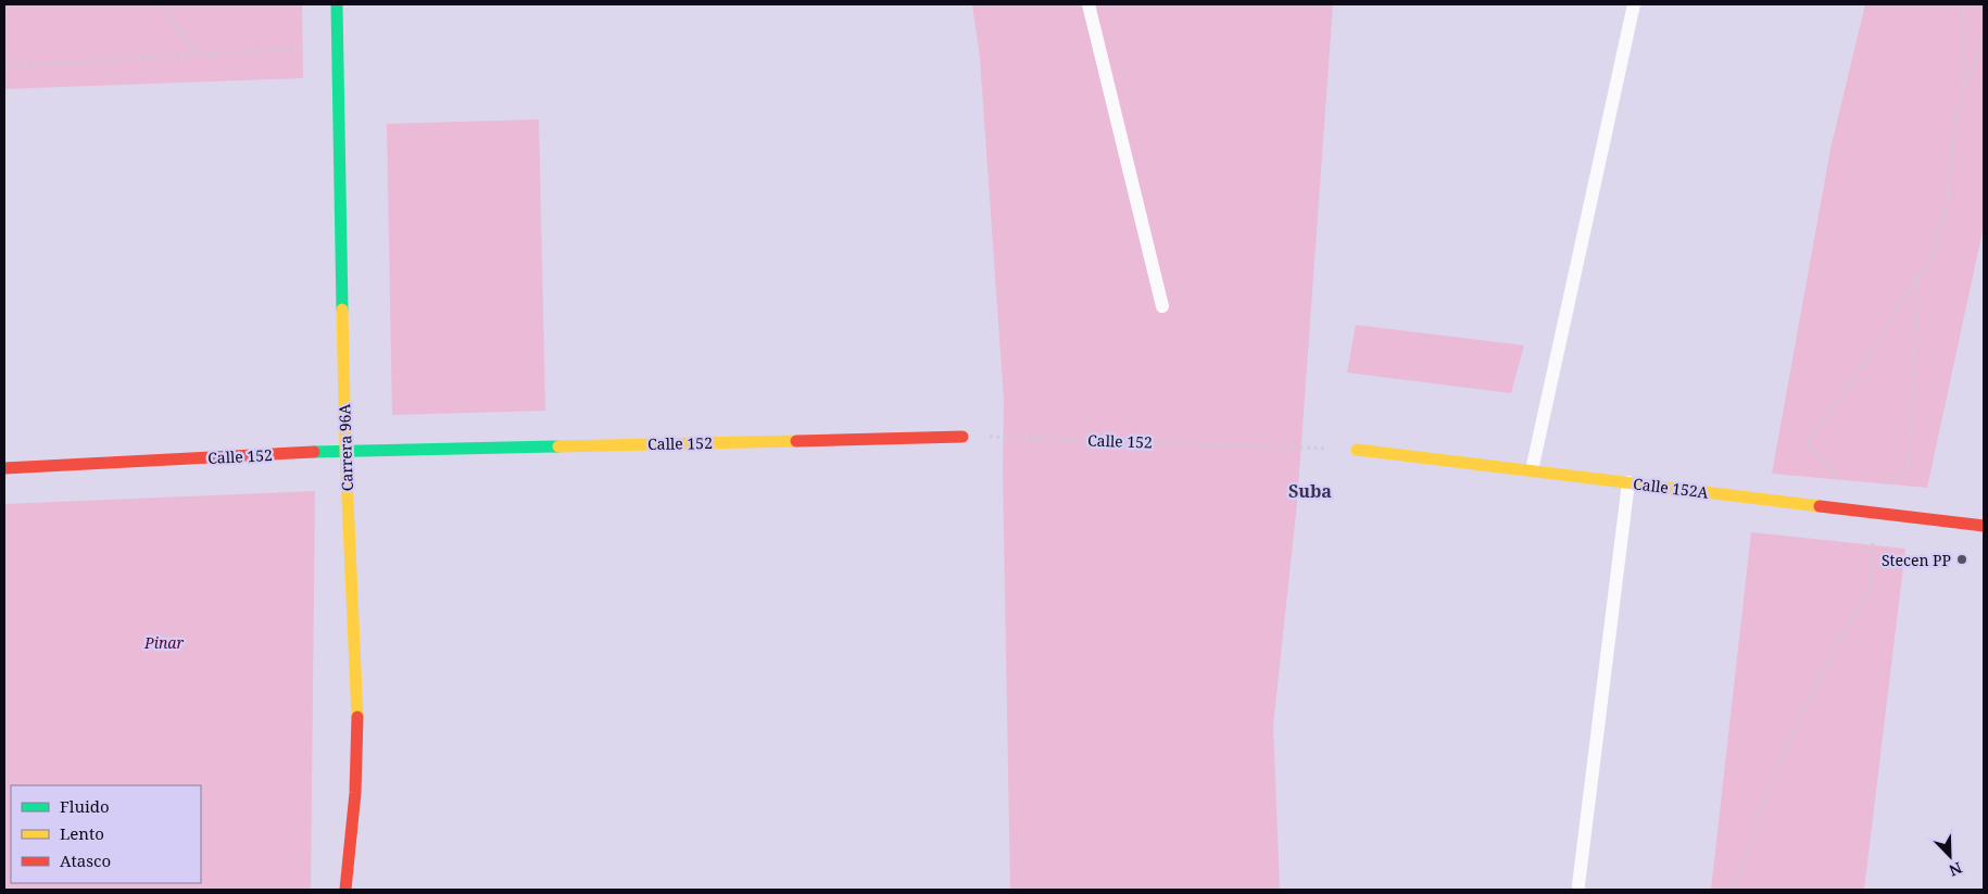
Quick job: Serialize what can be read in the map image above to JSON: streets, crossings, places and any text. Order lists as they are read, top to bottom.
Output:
{
  "streets": {
    "street": ["Calle 152", "Carrera 96A", "Calle 152A"]
  },
  "crossings": [
    ["Calle 152", "Carrera 96A"],
    ["Calle 152", "Calle 152A"]
  ],
  "districts": ["Suba"],
  "parks": ["Pinar"],
  "places": ["Stecen PP"],
  "legend": ["Fluido", "Lento", "Atasco"],
  "north": "bottom right"
}
